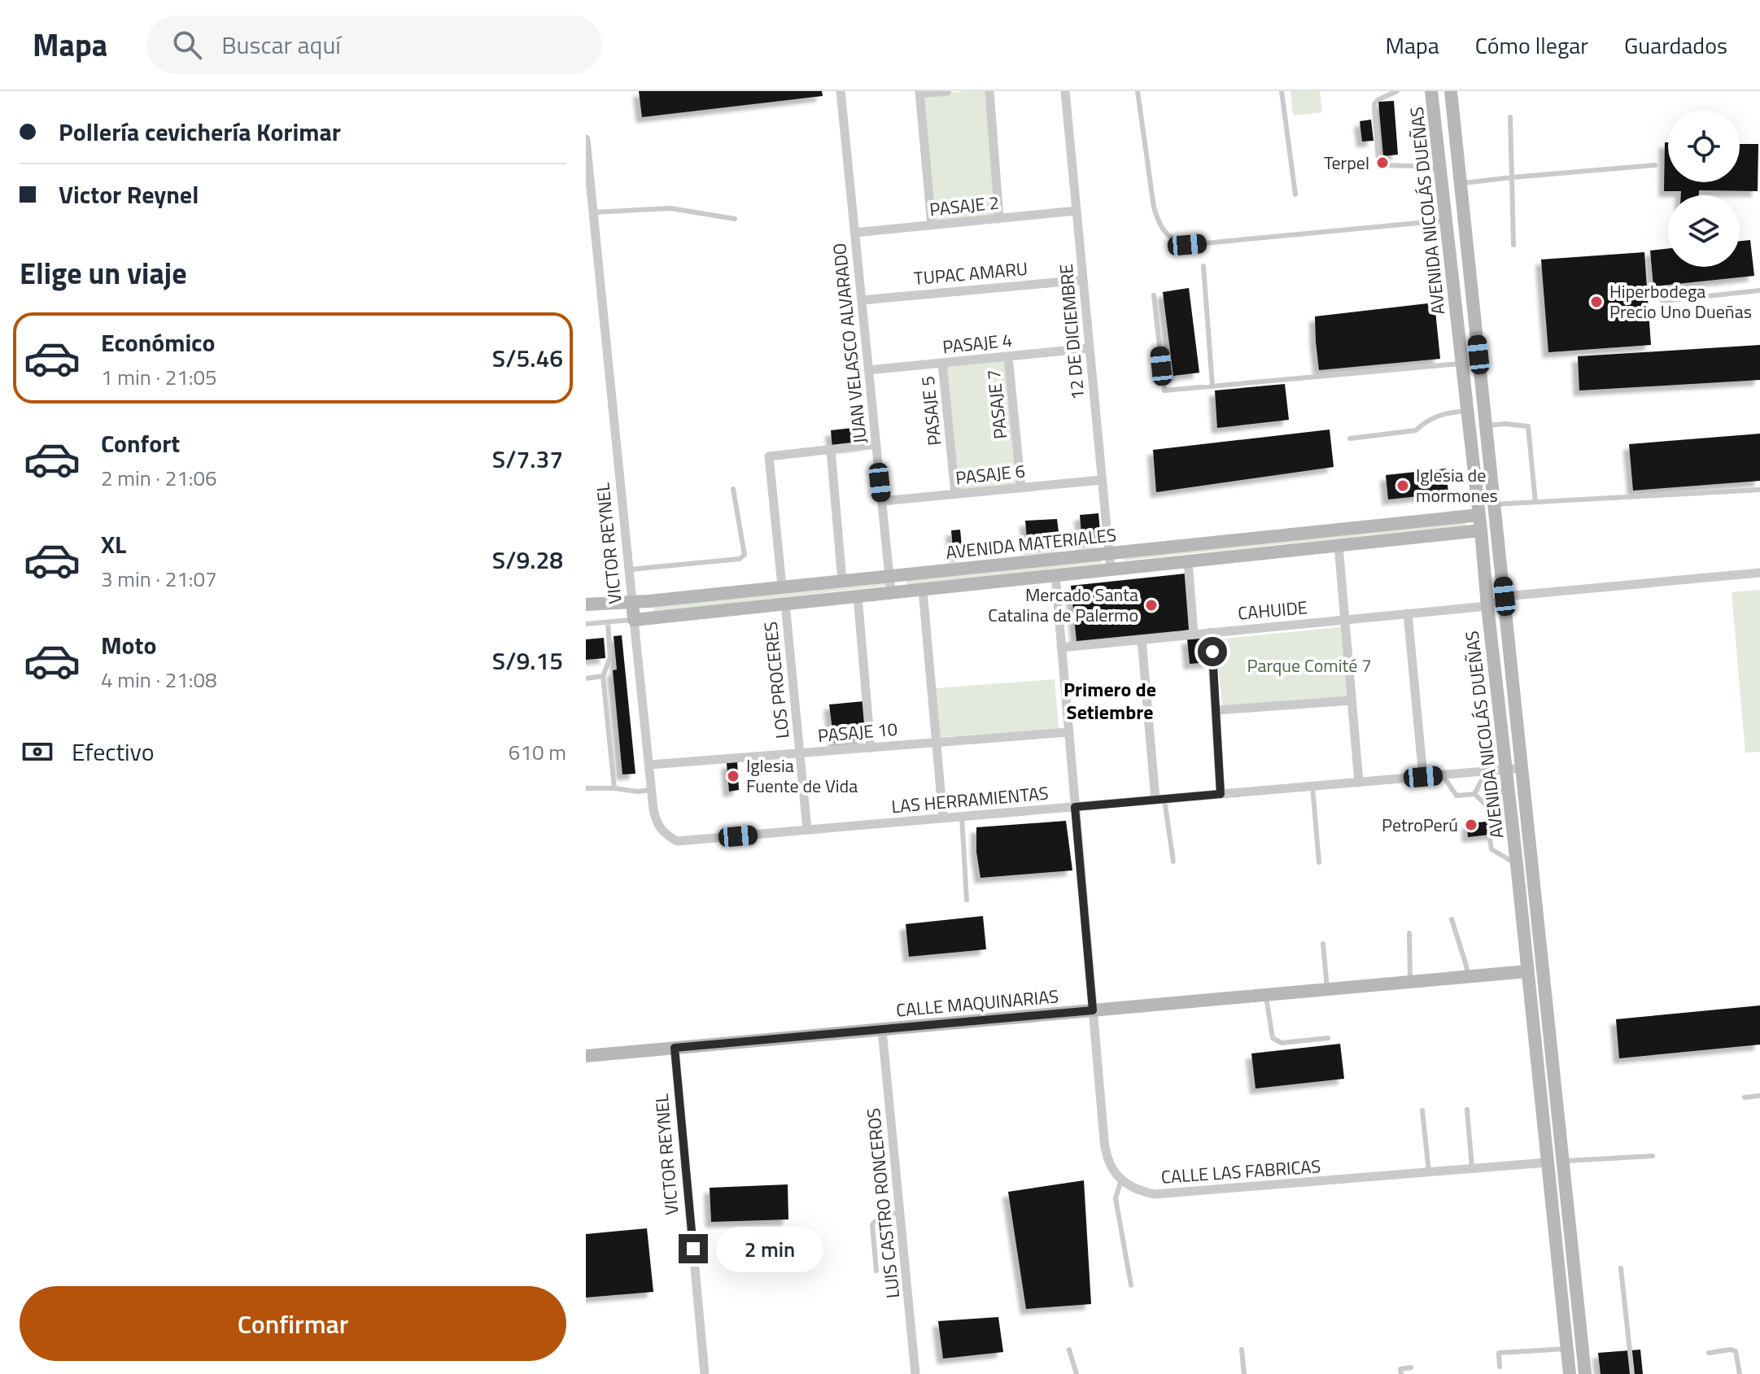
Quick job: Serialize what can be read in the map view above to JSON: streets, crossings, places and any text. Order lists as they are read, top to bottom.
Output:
{
  "streets": {
    "street": [
      "PASAJE 2",
      "AVENIDA NICOLÁS DUEÑAS",
      "TUPAC AMARU",
      "12 DE DICIEMBRE",
      "JUAN VELASCO ALVARADO",
      "PASAJE 4",
      "PASAJE 7",
      "PASAJE 5",
      "PASAJE 6",
      "VICTOR REYNEL",
      "AVENIDA MATERIALES",
      "CAHUIDE",
      "LOS PROCERES",
      "PASAJE 10",
      "LAS HERRAMIENTAS",
      "CALLE MAQUINARIAS",
      "CALLE LAS FABRICAS",
      "LUIS CASTRO RONCEROS"
    ]
  },
  "crossings": [
    ["PASAJE 2", "12 DE DICIEMBRE"],
    ["PASAJE 2", "JUAN VELASCO ALVARADO"],
    ["AVENIDA NICOLÁS DUEÑAS", "AVENIDA MATERIALES"],
    ["AVENIDA NICOLÁS DUEÑAS", "CAHUIDE"],
    ["AVENIDA NICOLÁS DUEÑAS", "LAS HERRAMIENTAS"],
    ["AVENIDA NICOLÁS DUEÑAS", "CALLE MAQUINARIAS"],
    ["AVENIDA NICOLÁS DUEÑAS", "CALLE LAS FABRICAS"],
    ["TUPAC AMARU", "12 DE DICIEMBRE"],
    ["TUPAC AMARU", "JUAN VELASCO ALVARADO"],
    ["12 DE DICIEMBRE", "PASAJE 4"],
    ["12 DE DICIEMBRE", "PASAJE 6"],
    ["12 DE DICIEMBRE", "AVENIDA MATERIALES"],
    ["JUAN VELASCO ALVARADO", "PASAJE 4"],
    ["JUAN VELASCO ALVARADO", "PASAJE 6"],
    ["JUAN VELASCO ALVARADO", "AVENIDA MATERIALES"],
    ["PASAJE 4", "PASAJE 7"],
    ["PASAJE 4", "PASAJE 5"],
    ["PASAJE 7", "PASAJE 6"],
    ["PASAJE 5", "PASAJE 6"],
    ["VICTOR REYNEL", "AVENIDA MATERIALES"],
    ["VICTOR REYNEL", "PASAJE 10"],
    ["VICTOR REYNEL", "LAS HERRAMIENTAS"],
    ["VICTOR REYNEL", "CALLE MAQUINARIAS"],
    ["AVENIDA MATERIALES", "LOS PROCERES"],
    ["LOS PROCERES", "PASAJE 10"],
    ["LOS PROCERES", "LAS HERRAMIENTAS"],
    ["CALLE MAQUINARIAS", "LUIS CASTRO RONCEROS"]
  ],
  "districts": ["Primero de Setiembre"],
  "parks": ["Parque Comité 7"],
  "places": [
    "Terpel",
    "Hiperbodega Precio Uno Dueñas",
    "Iglesia de mormones",
    "Mercado Santa Catalina de Palermo",
    "Iglesia Fuente de Vida",
    "PetroPerú"
  ],
  "page": {
    "header": "Mapa",
    "search": "Buscar aquí",
    "nav": ["Mapa", "Cómo llegar", "Guardados"],
    "banner": ["Pollería cevichería Korimar", "Victor Reynel"],
    "heading": "Elige un viaje",
    "list": [
      {
        "name": "Económico",
        "note": "1 min · 21:05",
        "value": "S/5.46"
      },
      {
        "name": "Confort",
        "note": "2 min · 21:06",
        "value": "S/7.37"
      },
      {
        "name": "XL",
        "note": "3 min · 21:07",
        "value": "S/9.28"
      },
      {
        "name": "Moto",
        "note": "4 min · 21:08",
        "value": "S/9.15"
      }
    ],
    "pay": ["Efectivo", "610 m"],
    "bubble": "2 min",
    "buttons": "Confirmar"
  }
}
